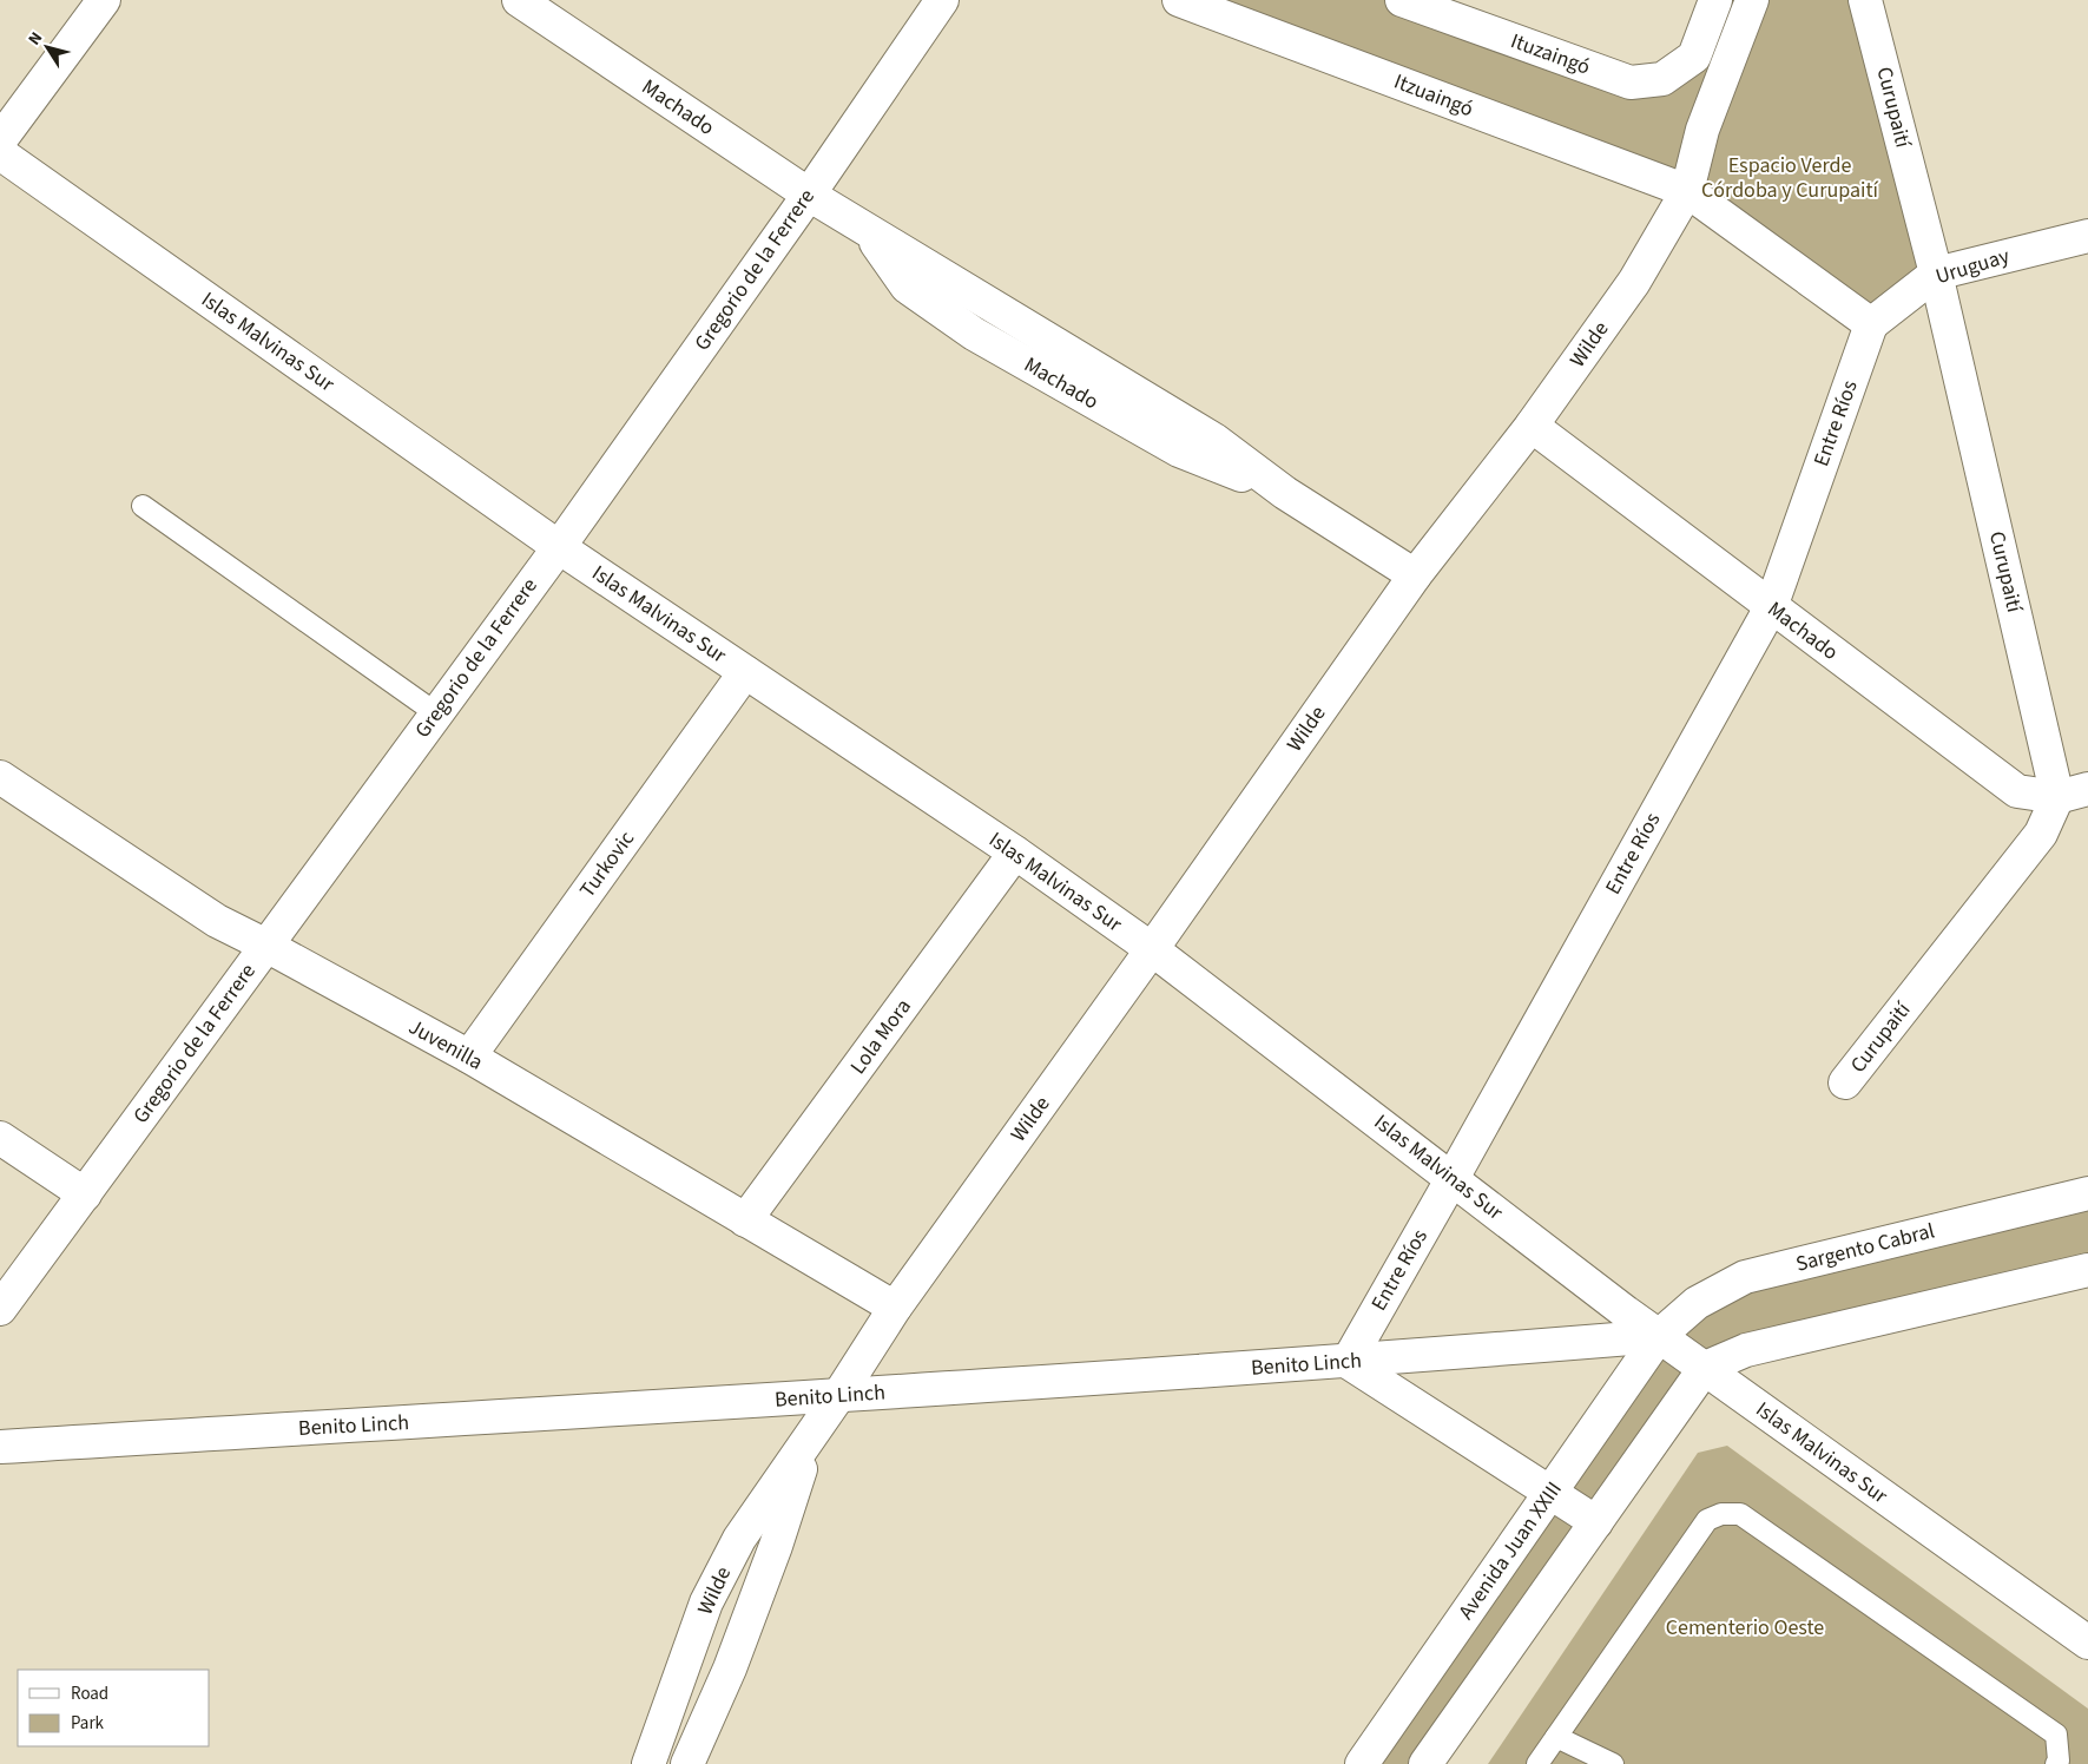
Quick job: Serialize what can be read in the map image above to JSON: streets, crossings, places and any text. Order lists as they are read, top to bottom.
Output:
{
  "streets": {
    "street": [
      "Ituzaingó",
      "Itzuaingó",
      "Machado",
      "Curupaití",
      "Uruguay",
      "Gregorio de la Ferrere",
      "Islas Malvinas Sur",
      "Wilde",
      "Entre Ríos",
      "Turkovic",
      "Lola Mora",
      "Juvenilla",
      "Sargento Cabral",
      "Benito Linch",
      "Avenida Juan XXIII"
    ]
  },
  "crossings": [
    ["Itzuaingó", "Wilde"],
    ["Machado", "Curupaití"],
    ["Machado", "Gregorio de la Ferrere"],
    ["Machado", "Wilde"],
    ["Machado", "Entre Ríos"],
    ["Curupaití", "Uruguay"],
    ["Uruguay", "Entre Ríos"],
    ["Gregorio de la Ferrere", "Islas Malvinas Sur"],
    ["Gregorio de la Ferrere", "Juvenilla"],
    ["Islas Malvinas Sur", "Wilde"],
    ["Islas Malvinas Sur", "Entre Ríos"],
    ["Islas Malvinas Sur", "Turkovic"],
    ["Islas Malvinas Sur", "Lola Mora"],
    ["Islas Malvinas Sur", "Sargento Cabral"],
    ["Islas Malvinas Sur", "Benito Linch"],
    ["Islas Malvinas Sur", "Avenida Juan XXIII"],
    ["Wilde", "Juvenilla"],
    ["Wilde", "Benito Linch"],
    ["Entre Ríos", "Benito Linch"],
    ["Turkovic", "Juvenilla"],
    ["Lola Mora", "Juvenilla"],
    ["Sargento Cabral", "Benito Linch"],
    ["Sargento Cabral", "Avenida Juan XXIII"],
    ["Benito Linch", "Avenida Juan XXIII"]
  ],
  "parks": ["Espacio Verde Córdoba y Curupaití", "Cementerio Oeste"],
  "legend": ["Road", "Park"],
  "north": "top left"
}
